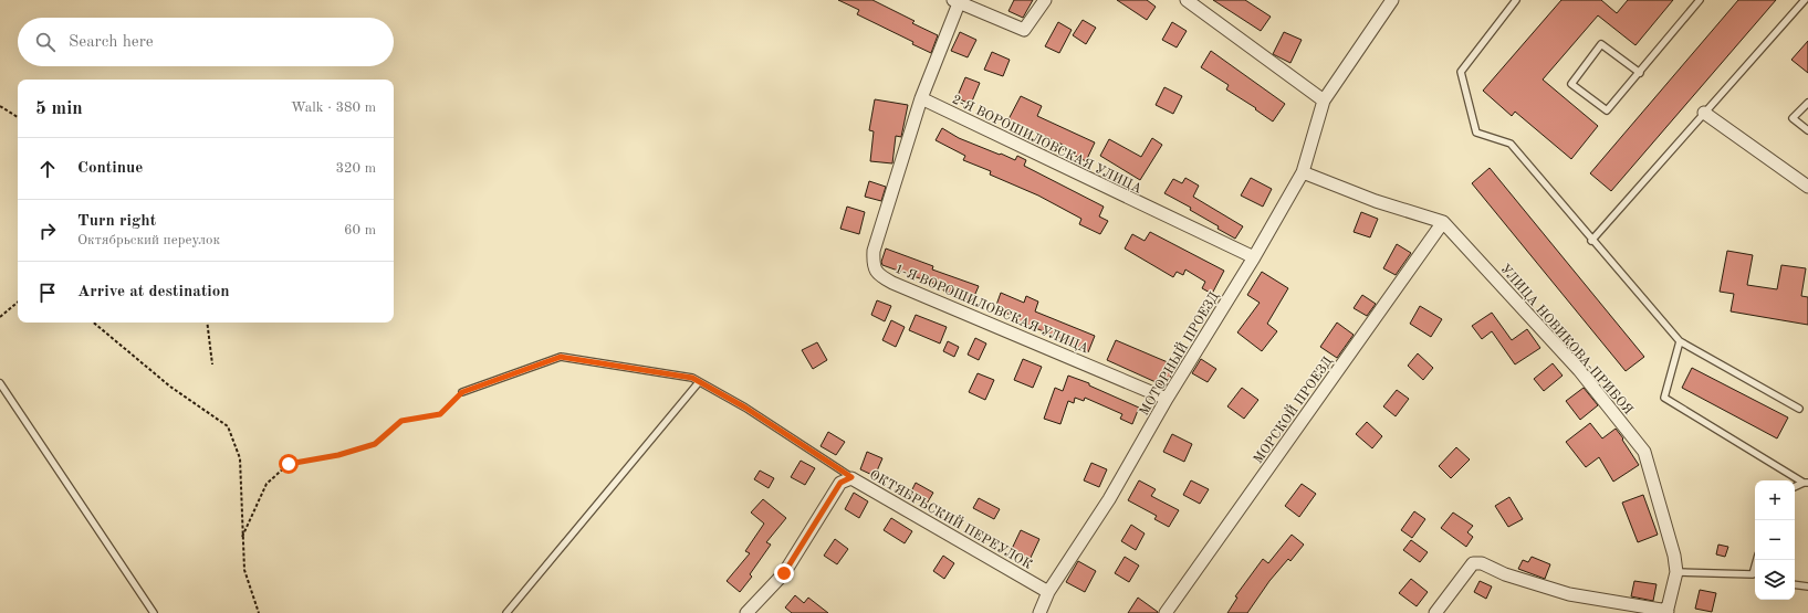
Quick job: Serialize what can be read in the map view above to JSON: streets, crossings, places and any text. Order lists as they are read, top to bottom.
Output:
{
  "streets": {
    "street": [
      "2-Я ВОРОШИЛОВСКАЯ УЛИЦА",
      "1-Я ВОРОШИЛОВСКАЯ УЛИЦА",
      "УЛИЦА НОВИКОВА-ПРИБОЯ",
      "МОТОРНЫЙ ПРОЕЗД",
      "МОРСКОЙ ПРОЕЗД",
      "ОКТЯБРЬСКИЙ ПЕРЕУЛОК"
    ]
  },
  "crossings": [
    ["2-Я ВОРОШИЛОВСКАЯ УЛИЦА", "1-Я ВОРОШИЛОВСКАЯ УЛИЦА"],
    ["2-Я ВОРОШИЛОВСКАЯ УЛИЦА", "МОТОРНЫЙ ПРОЕЗД"],
    ["1-Я ВОРОШИЛОВСКАЯ УЛИЦА", "МОТОРНЫЙ ПРОЕЗД"],
    ["УЛИЦА НОВИКОВА-ПРИБОЯ", "МОРСКОЙ ПРОЕЗД"],
    ["МОТОРНЫЙ ПРОЕЗД", "ОКТЯБРЬСКИЙ ПЕРЕУЛОК"]
  ],
  "page": {
    "search": "Search here",
    "heading": ["5 min", "Walk · 380 m"],
    "list": [
      ["Continue", "320 m"],
      ["Turn right", "Октябрьский переулок", "60 m"],
      "Arrive at destination"
    ],
    "map_buttons": ["+", "−"]
  }
}
